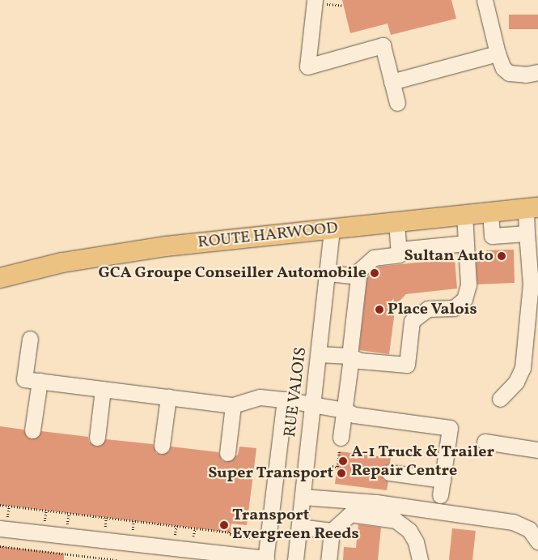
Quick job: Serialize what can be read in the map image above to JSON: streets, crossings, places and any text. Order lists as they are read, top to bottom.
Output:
{
  "streets": {
    "main road": ["ROUTE HARWOOD"],
    "street": ["RUE VALOIS"]
  },
  "crossings": [
    ["ROUTE HARWOOD", "RUE VALOIS"]
  ],
  "places": [
    "Sultan Auto",
    "GCA Groupe Conseiller Automobile",
    "Place Valois",
    "A-1 Truck & Trailer Repair Centre",
    "Super Transport",
    "Transport Evergreen Reeds"
  ]
}
